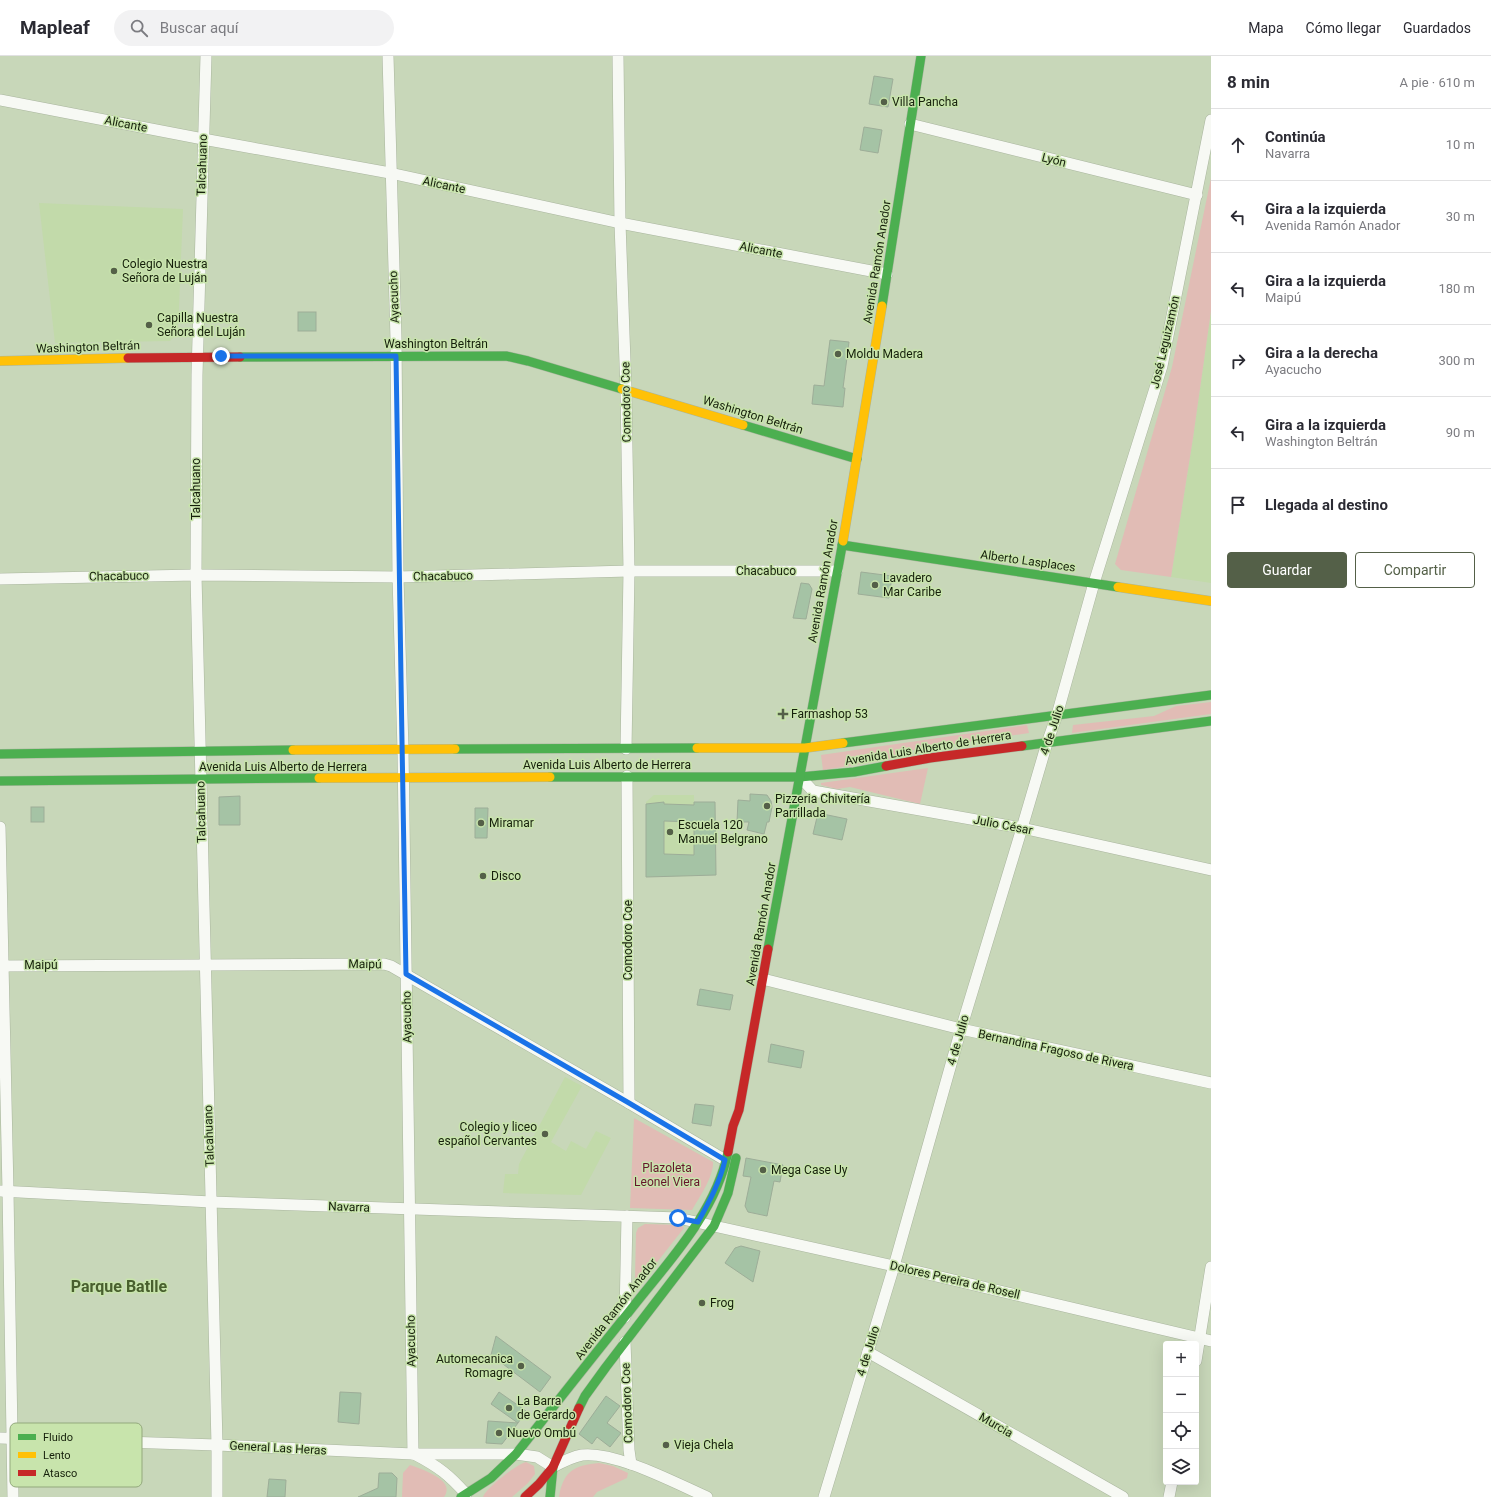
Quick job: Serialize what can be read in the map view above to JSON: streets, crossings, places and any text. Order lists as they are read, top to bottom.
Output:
{
  "streets": {
    "street": [
      "Alicante",
      "Lyón",
      "Talcahuano",
      "Avenida Ramón Anador",
      "Ayacucho",
      "José Leguizamón",
      "Washington Beltrán",
      "Comodoro Coe",
      "Alberto Lasplaces",
      "Chacabuco",
      "4 de Julio",
      "Avenida Luis Alberto de Herrera",
      "Julio César",
      "Maipú",
      "Bernandina Fragoso de Rivera",
      "Navarra",
      "Dolores Pereira de Rosell",
      "Murcia",
      "General Las Heras"
    ]
  },
  "crossings": [
    ["Alicante", "Talcahuano"],
    ["Alicante", "Avenida Ramón Anador"],
    ["Alicante", "Ayacucho"],
    ["Alicante", "Comodoro Coe"],
    ["Lyón", "Avenida Ramón Anador"],
    ["Lyón", "José Leguizamón"],
    ["Talcahuano", "Washington Beltrán"],
    ["Talcahuano", "Chacabuco"],
    ["Talcahuano", "Avenida Luis Alberto de Herrera"],
    ["Talcahuano", "Maipú"],
    ["Talcahuano", "Navarra"],
    ["Talcahuano", "General Las Heras"],
    ["Avenida Ramón Anador", "Washington Beltrán"],
    ["Avenida Ramón Anador", "Comodoro Coe"],
    ["Avenida Ramón Anador", "Alberto Lasplaces"],
    ["Avenida Ramón Anador", "Chacabuco"],
    ["Avenida Ramón Anador", "Avenida Luis Alberto de Herrera"],
    ["Avenida Ramón Anador", "Julio César"],
    ["Avenida Ramón Anador", "Maipú"],
    ["Avenida Ramón Anador", "Bernandina Fragoso de Rivera"],
    ["Avenida Ramón Anador", "Navarra"],
    ["Avenida Ramón Anador", "Dolores Pereira de Rosell"],
    ["Avenida Ramón Anador", "General Las Heras"],
    ["Ayacucho", "Washington Beltrán"],
    ["Ayacucho", "Chacabuco"],
    ["Ayacucho", "Avenida Luis Alberto de Herrera"],
    ["Ayacucho", "Maipú"],
    ["Ayacucho", "Navarra"],
    ["Ayacucho", "General Las Heras"],
    ["José Leguizamón", "Alberto Lasplaces"],
    ["José Leguizamón", "4 de Julio"],
    ["Washington Beltrán", "Comodoro Coe"],
    ["Comodoro Coe", "Chacabuco"],
    ["Comodoro Coe", "Avenida Luis Alberto de Herrera"],
    ["Comodoro Coe", "Maipú"],
    ["Alberto Lasplaces", "4 de Julio"],
    ["4 de Julio", "Avenida Luis Alberto de Herrera"],
    ["4 de Julio", "Julio César"],
    ["4 de Julio", "Bernandina Fragoso de Rivera"],
    ["4 de Julio", "Dolores Pereira de Rosell"],
    ["4 de Julio", "Murcia"],
    ["Avenida Luis Alberto de Herrera", "Julio César"],
    ["Navarra", "Dolores Pereira de Rosell"]
  ],
  "districts": ["Parque Batlle"],
  "parks": ["Plazoleta Leonel Viera"],
  "places": {
    "other": [
      "Villa Pancha",
      "Colegio Nuestra Señora de Luján",
      "Capilla Nuestra Señora del Luján",
      "Moldu Madera",
      "Lavadero Mar Caribe",
      "Pizzeria Chivitería Parrillada",
      "Miramar",
      "Escuela 120 Manuel Belgrano",
      "Disco",
      "Colegio y liceo español Cervantes",
      "Mega Case Uy",
      "Frog",
      "Automecanica Romagre",
      "La Barra de Gerardo",
      "Nuevo Ombú",
      "Vieja Chela"
    ],
    "health": ["Farmashop 53"]
  },
  "legend": ["Fluido", "Lento", "Atasco"],
  "page": {
    "header": "Mapleaf",
    "search": "Buscar aquí",
    "nav": ["Mapa", "Cómo llegar", "Guardados"],
    "heading": ["8 min", "A pie · 610 m"],
    "list": [
      ["Continúa", "Navarra", "10 m"],
      ["Gira a la izquierda", "Avenida Ramón Anador", "30 m"],
      ["Gira a la izquierda", "Maipú", "180 m"],
      ["Gira a la derecha", "Ayacucho", "300 m"],
      ["Gira a la izquierda", "Washington Beltrán", "90 m"],
      "Llegada al destino"
    ],
    "buttons": ["Guardar", "Compartir"],
    "map_buttons": ["+", "−"]
  }
}
